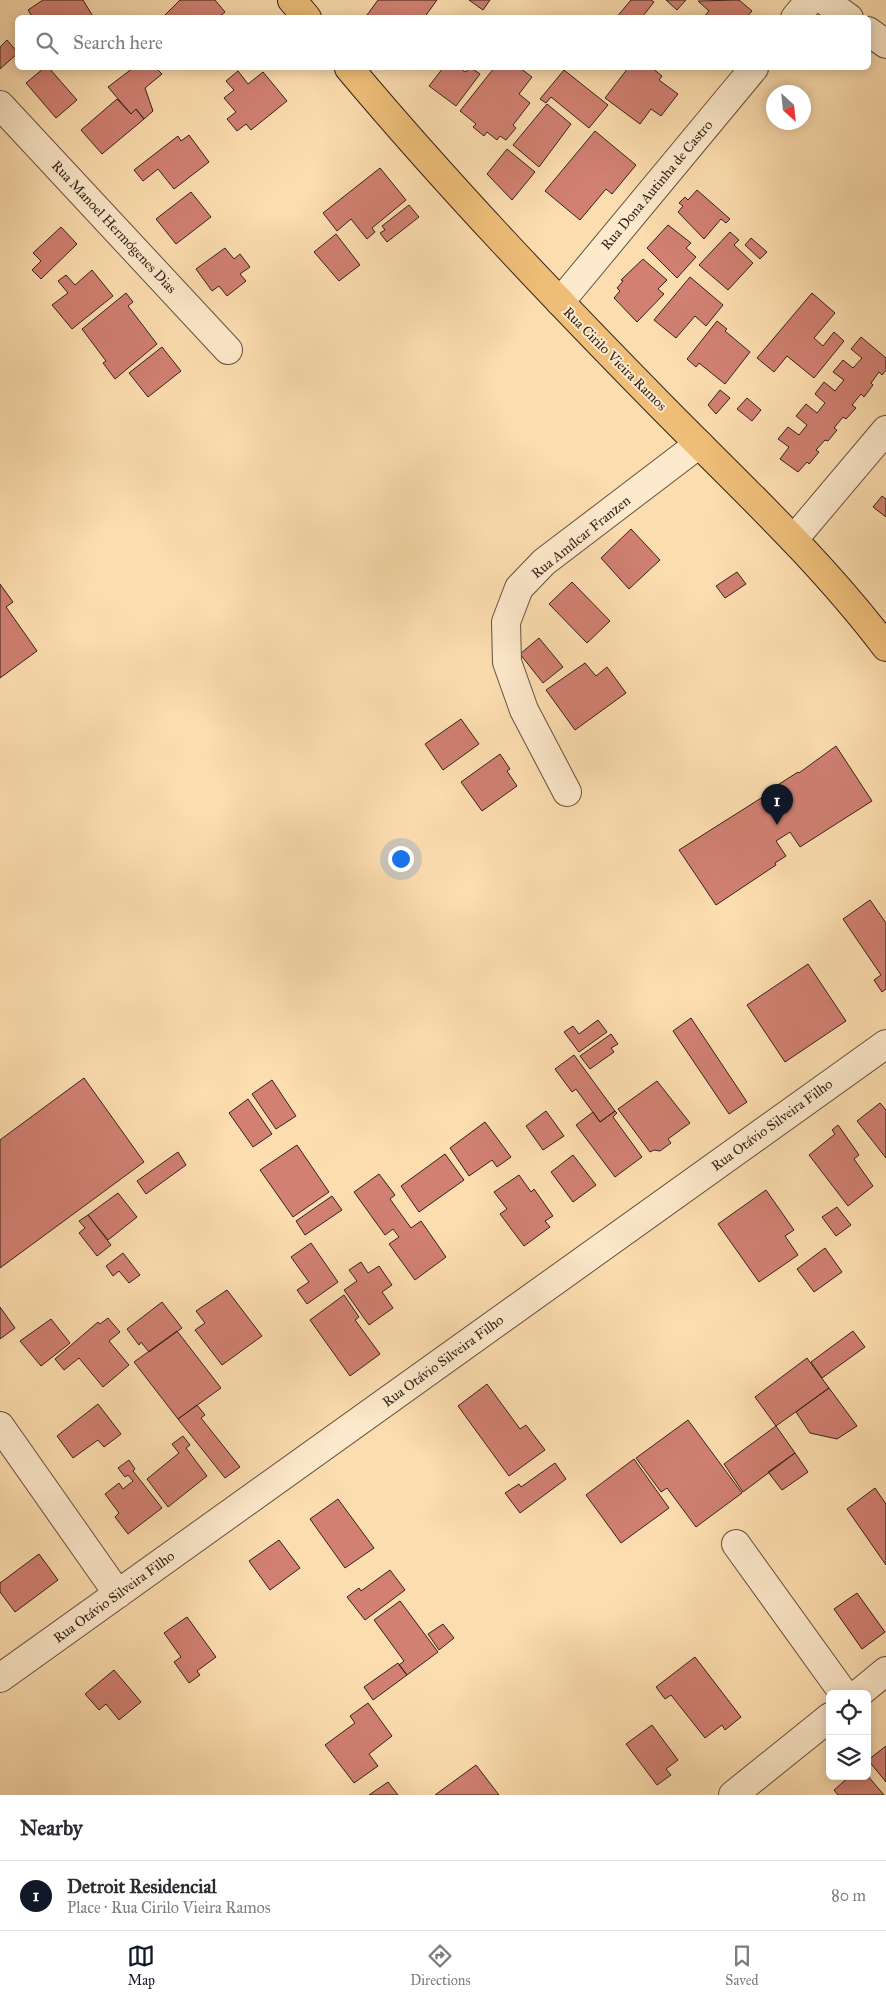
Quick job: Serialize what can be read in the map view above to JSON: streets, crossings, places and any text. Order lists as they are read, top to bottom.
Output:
{
  "streets": {
    "main road": ["Rua Cirilo Vieira Ramos"],
    "street": [
      "Rua Dona Autinha de Castro",
      "Rua Manoel Hermógenes Dias",
      "Rua Amílcar Franzen",
      "Rua Otávio Silveira Filho"
    ]
  },
  "crossings": [
    ["Rua Dona Autinha de Castro", "Rua Cirilo Vieira Ramos"],
    ["Rua Cirilo Vieira Ramos", "Rua Amílcar Franzen"]
  ],
  "north": "bottom right",
  "page": {
    "search": "Search here",
    "pins": "1",
    "heading": "Nearby",
    "list": [
      {
        "mark": "1",
        "name": "Detroit Residencial",
        "note": "Place · Rua Cirilo Vieira Ramos",
        "value": "80 m"
      }
    ],
    "nav": ["Map", "Directions", "Saved"]
  }
}
